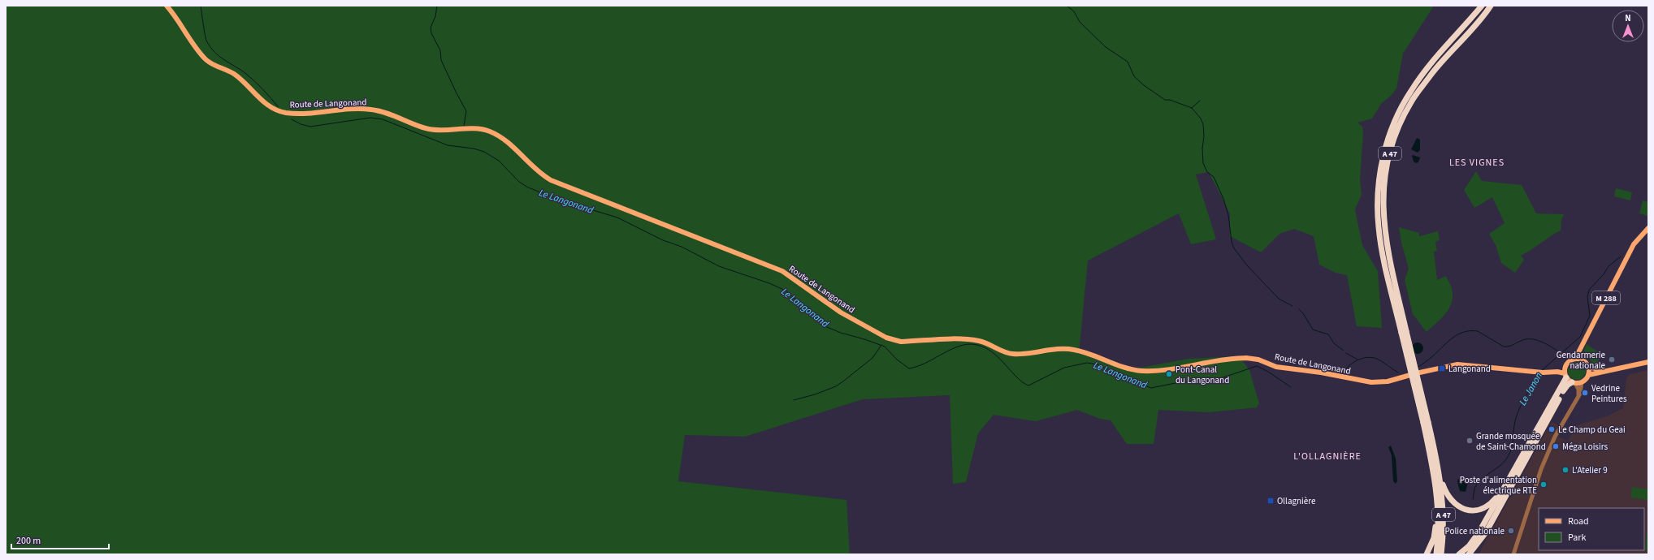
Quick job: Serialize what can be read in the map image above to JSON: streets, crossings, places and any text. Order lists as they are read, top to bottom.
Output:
{
  "streets": {
    "highway": ["A 47"],
    "main road": ["Route de Langonand", "M 288"]
  },
  "crossings": [
    ["Route de Langonand", "M 288"]
  ],
  "districts": ["LES VIGNES", "L'OLLAGNIÈRE"],
  "water": ["Le Langonand", "Le Janon"],
  "places": {
    "other": [
      "Gendarmerie nationale",
      "Pont-Canal du Langonand",
      "Vedrine Peintures",
      "Le Champ du Geai",
      "Grande mosquée de Saint-Chamond",
      "Méga Loisirs",
      "L'Atelier 9",
      "Poste d'alimentation électrique RTE",
      "Police nationale"
    ],
    "transit": ["Langonand", "Ollagnière"]
  },
  "legend": ["Road", "Park"],
  "scale_bar": "200 m",
  "north": "top"
}
